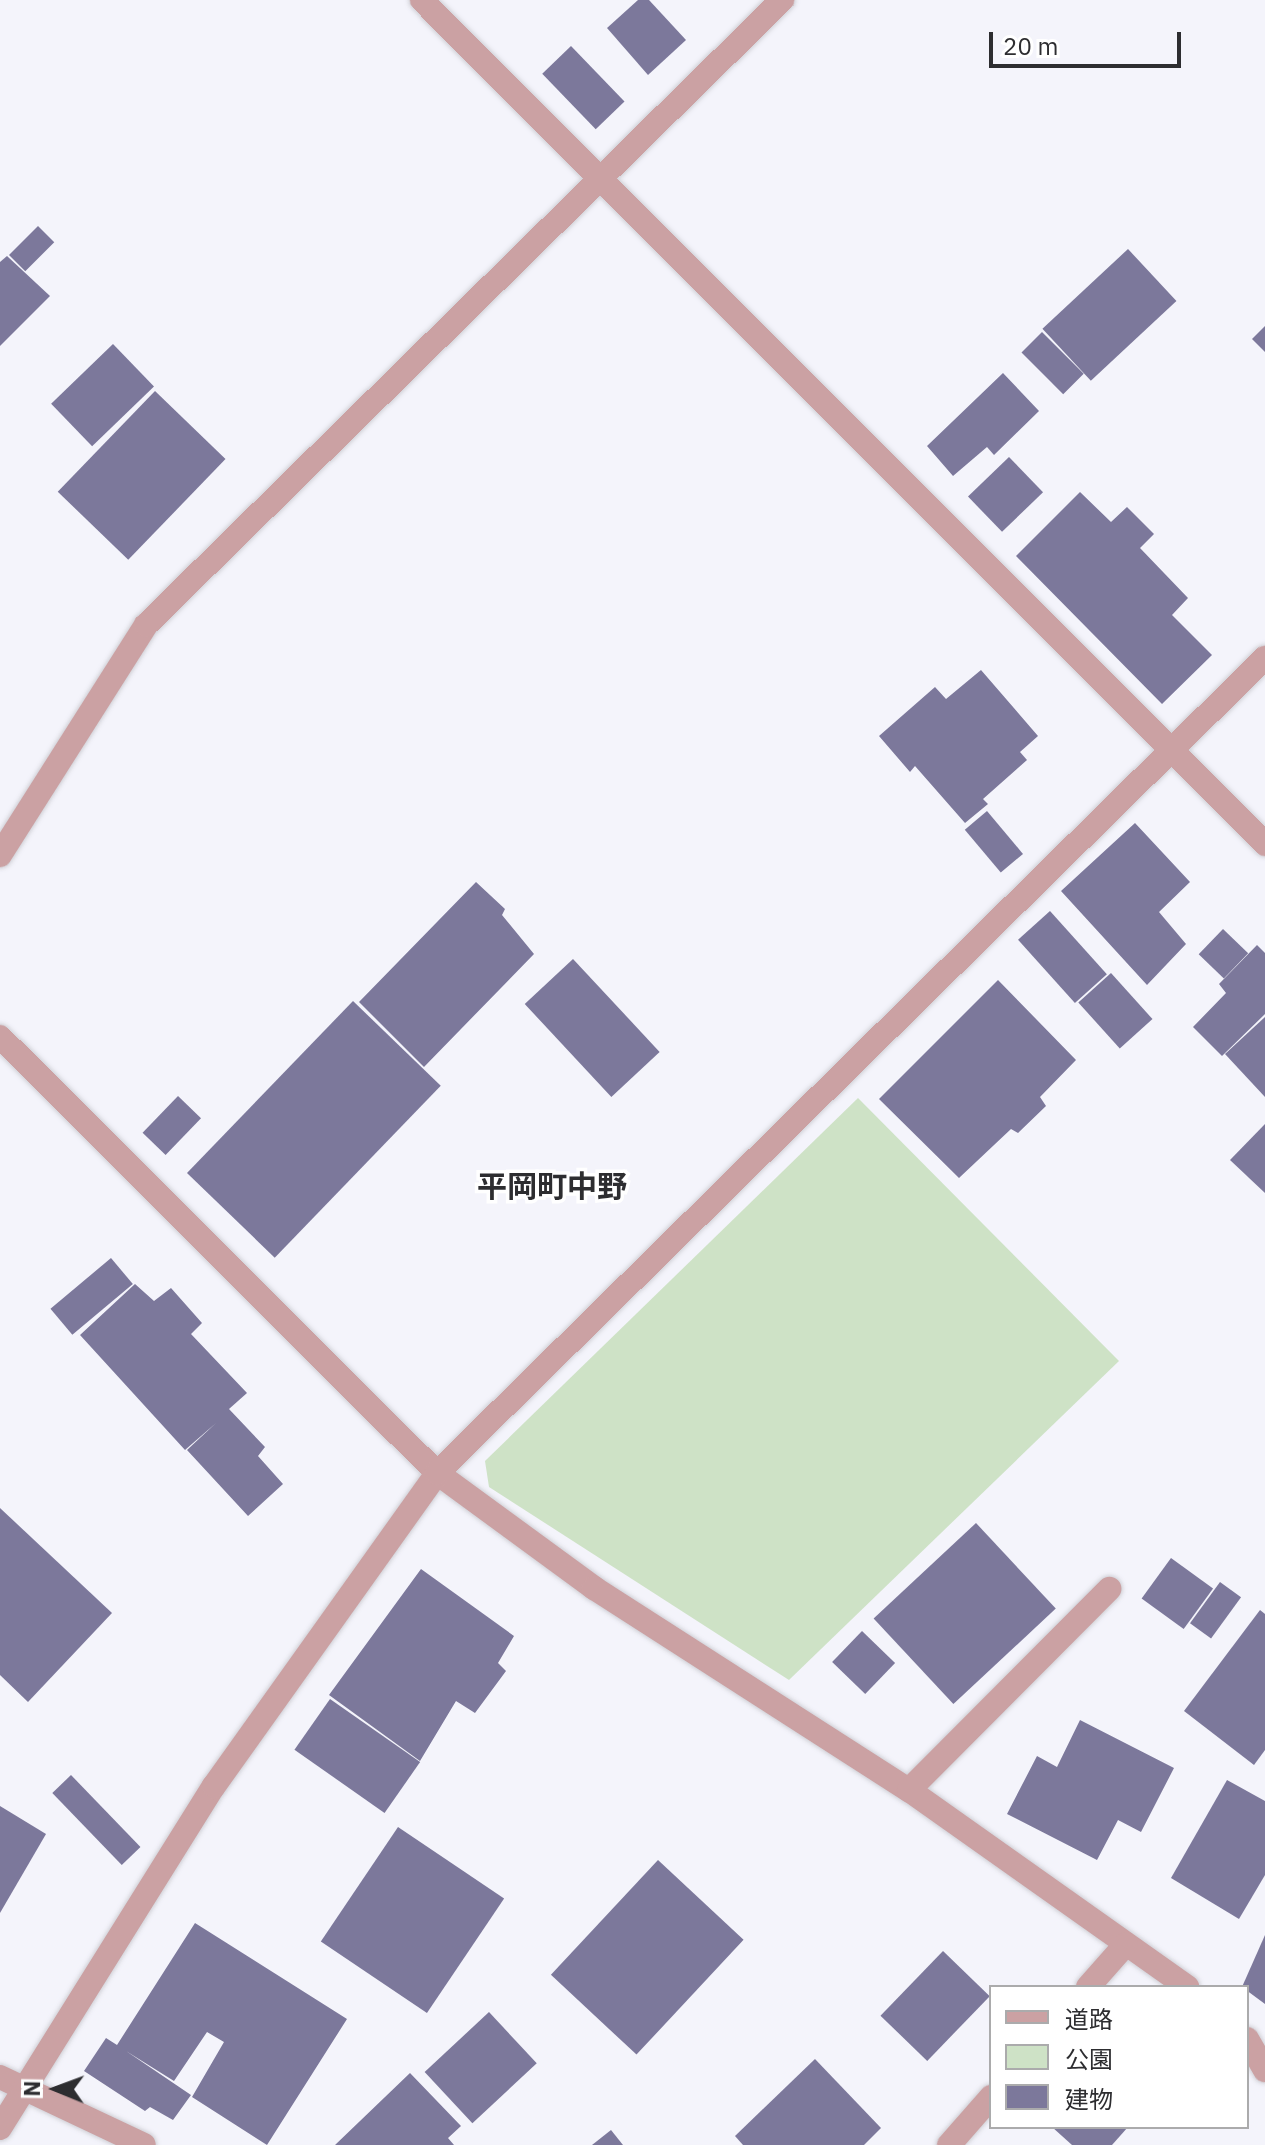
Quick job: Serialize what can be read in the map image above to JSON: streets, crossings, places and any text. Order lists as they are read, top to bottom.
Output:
{
  "districts": ["平岡町中野"],
  "legend": ["道路", "公園", "建物"],
  "scale_bar": "20 m",
  "north": "left"
}
